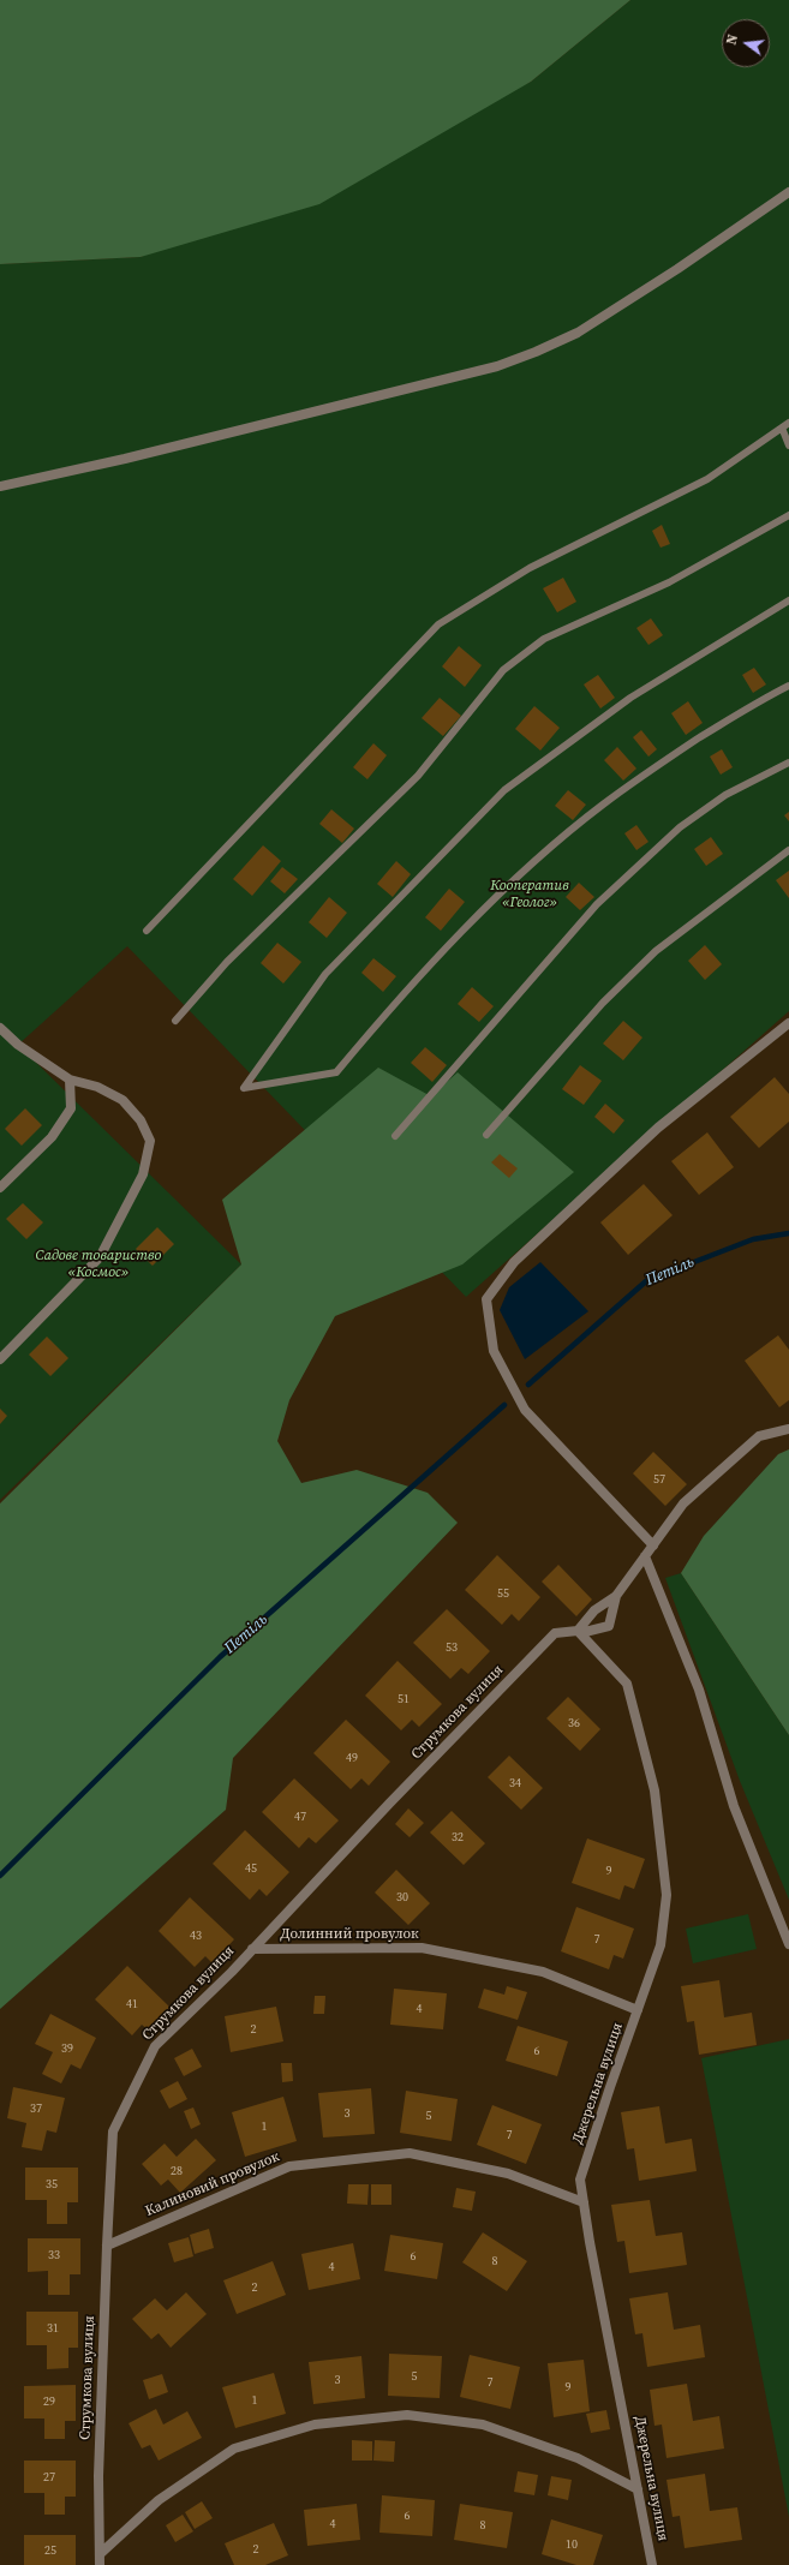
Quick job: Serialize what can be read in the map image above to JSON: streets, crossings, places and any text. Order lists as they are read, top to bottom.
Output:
{
  "streets": {
    "street": [
      "Струмкова вулиця",
      "Долинний провулок",
      "Джерельна вулиця",
      "Калиновий провулок"
    ]
  },
  "crossings": [
    ["Струмкова вулиця", "Долинний провулок"],
    ["Струмкова вулиця", "Джерельна вулиця"],
    ["Струмкова вулиця", "Калиновий провулок"],
    ["Долинний провулок", "Джерельна вулиця"],
    ["Джерельна вулиця", "Калиновий провулок"]
  ],
  "water": ["Петіль"],
  "parks": ["Кооператив «Геолог»", "Садове товариство «Космос»"],
  "house_numbers": [
    "57",
    "55",
    "53",
    "51",
    "36",
    "49",
    "34",
    "47",
    "32",
    "45",
    "9",
    "30",
    "43",
    "7",
    "41",
    "4",
    "2",
    "39",
    "6",
    "37",
    "3",
    "5",
    "1",
    "7",
    "28",
    "35",
    "33",
    "6",
    "8",
    "4",
    "2",
    "31",
    "5",
    "3",
    "7",
    "9",
    "1",
    "29",
    "27",
    "6",
    "4",
    "8",
    "10",
    "2",
    "25"
  ],
  "north": "left"
}
